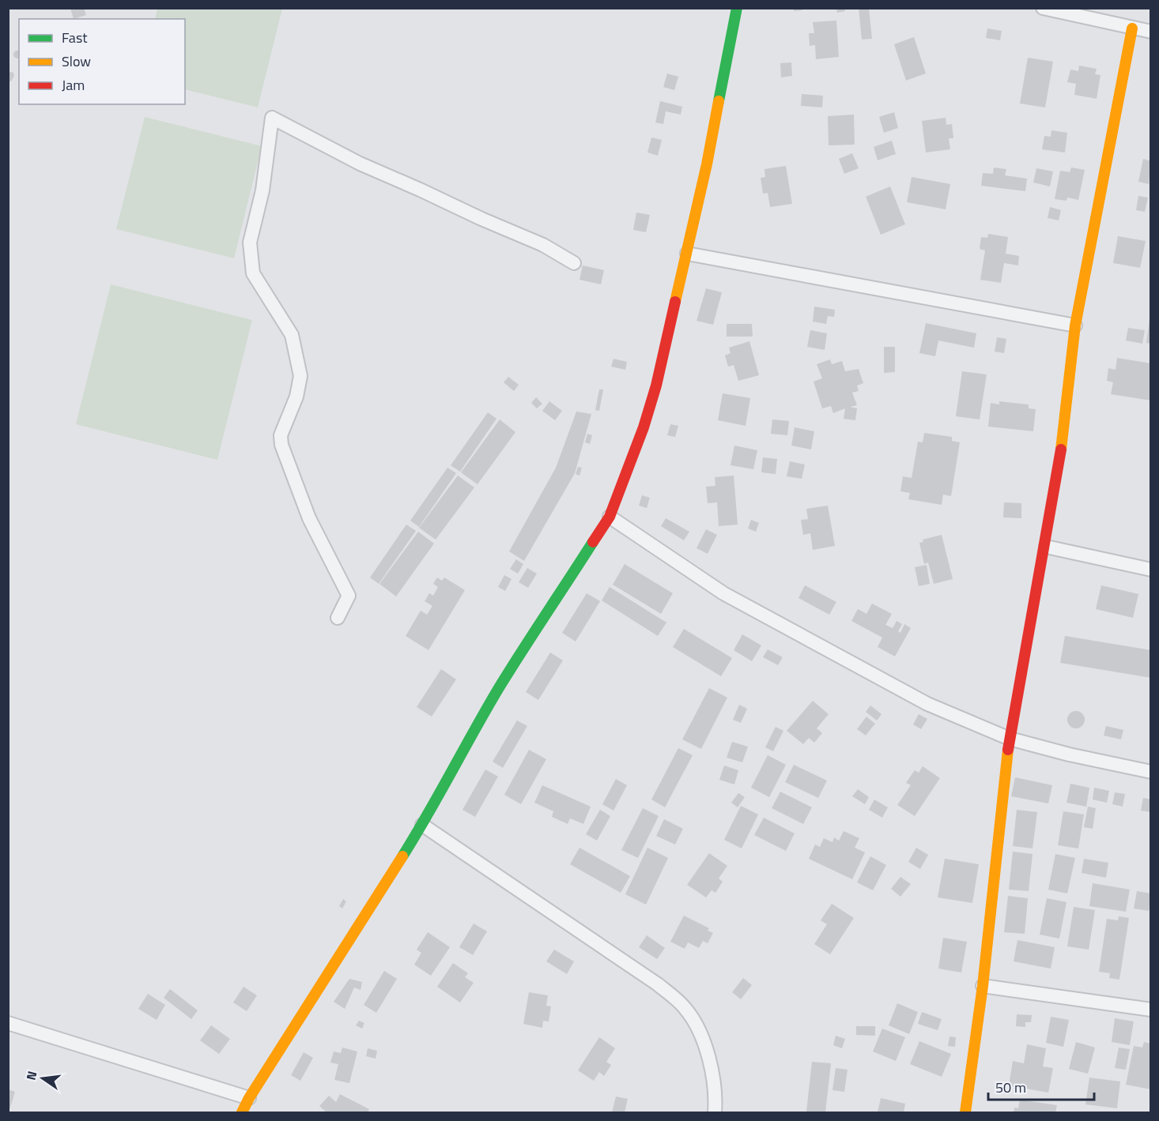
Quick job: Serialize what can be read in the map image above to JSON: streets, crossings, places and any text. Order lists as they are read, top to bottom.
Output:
{
  "legend": ["Fast", "Slow", "Jam"],
  "scale_bar": "50 m",
  "north": "left"
}
